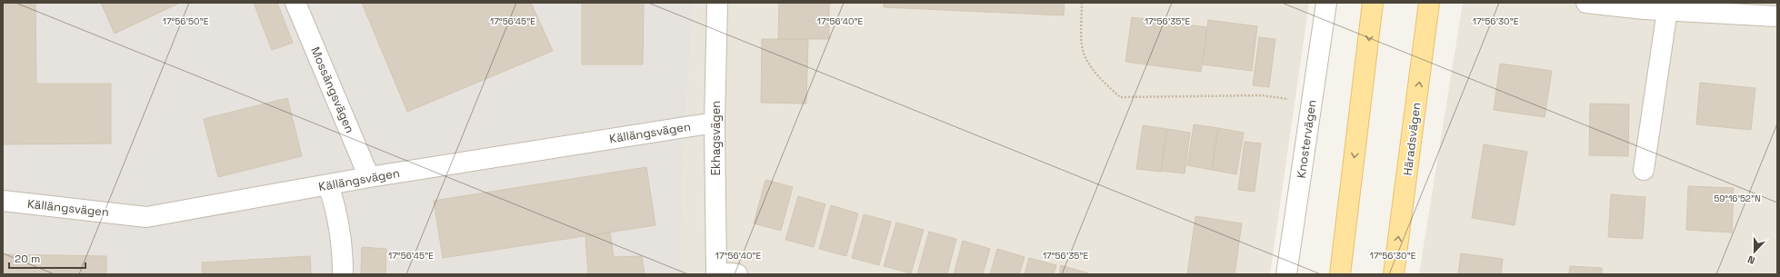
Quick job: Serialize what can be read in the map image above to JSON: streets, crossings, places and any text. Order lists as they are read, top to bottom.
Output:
{
  "streets": {
    "main road": ["Häradsvägen"],
    "street": [
      "Mossängsvägen",
      "Källängsvägen",
      "Ekhagsvägen",
      "Knostervägen"
    ]
  },
  "crossings": [
    ["Mossängsvägen", "Källängsvägen"],
    ["Källängsvägen", "Ekhagsvägen"]
  ],
  "scale_bar": "20 m",
  "north": "bottom",
  "coordinates": [
    "17°56'50\"E",
    "17°56'45\"E",
    "17°56'40\"E",
    "17°56'35\"E",
    "17°56'30\"E",
    "59°16'52\"N"
  ]
}
